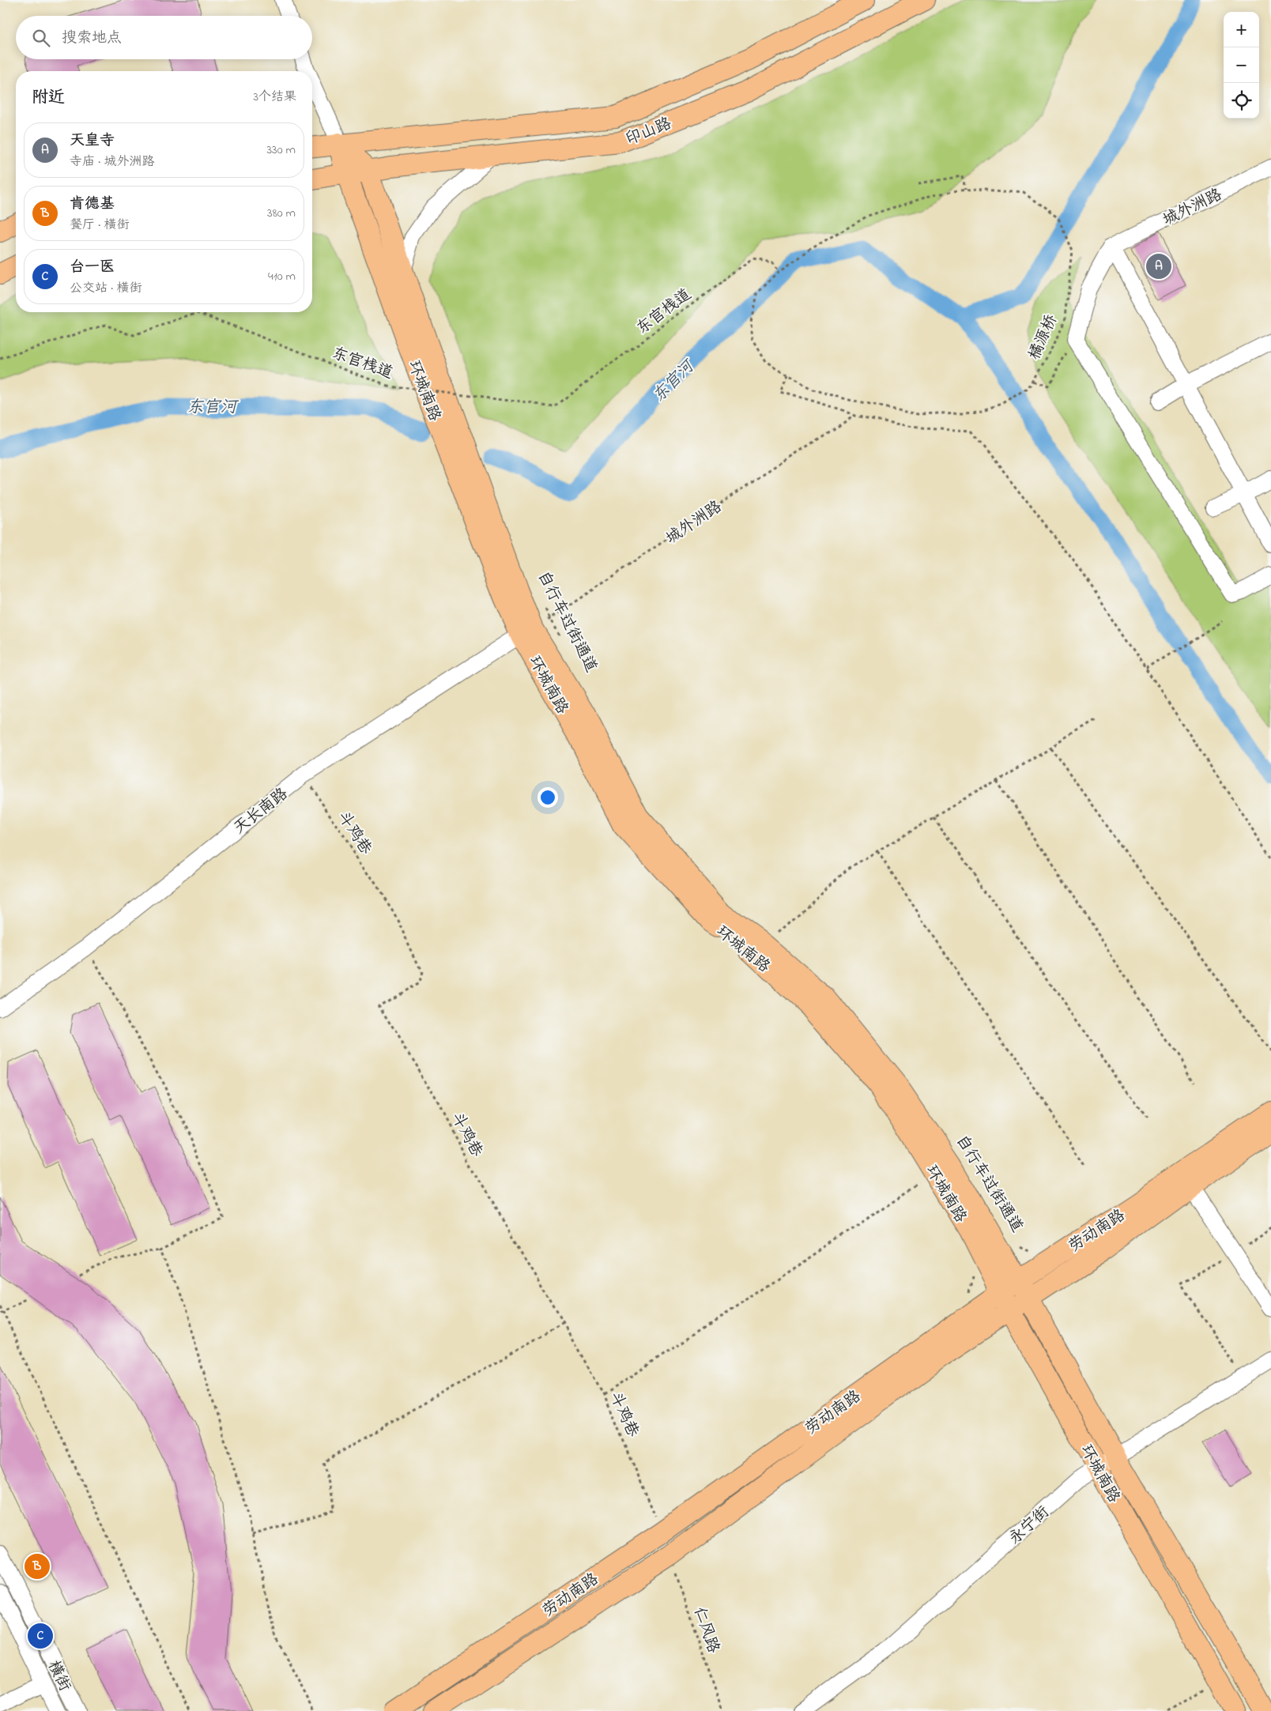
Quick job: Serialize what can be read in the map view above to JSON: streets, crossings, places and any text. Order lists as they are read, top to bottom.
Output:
{
  "streets": {
    "main road": ["印山路", "环城南路", "劳动南路"],
    "street": [
      "城外洲路",
      "天长南路",
      "永宁街",
      "横街"
    ],
    "path": [
      "东官栈道",
      "橘源桥",
      "自行车过街通道",
      "斗鸡巷",
      "仁风路"
    ]
  },
  "crossings": [
    ["印山路", "环城南路"],
    ["城外洲路", "环城南路"],
    ["城外洲路", "自行车过街通道"],
    ["城外洲路", "天长南路"],
    ["东官栈道", "橘源桥"],
    ["环城南路", "天长南路"],
    ["环城南路", "劳动南路"],
    ["环城南路", "永宁街"],
    ["天长南路", "斗鸡巷"],
    ["斗鸡巷", "劳动南路"],
    ["劳动南路", "仁风路"]
  ],
  "water": ["东官河"],
  "page": {
    "map_buttons": ["+", "−"],
    "search": "搜索地点",
    "heading": ["附近", "3个结果"],
    "list": [
      {
        "mark": "A",
        "name": "天皇寺",
        "note": "寺庙 · 城外洲路",
        "value": "330 m"
      },
      {
        "mark": "B",
        "name": "肯德基",
        "note": "餐厅 · 横街",
        "value": "380 m"
      },
      {
        "mark": "C",
        "name": "台一医",
        "note": "公交站 · 横街",
        "value": "410 m"
      }
    ],
    "pins": ["A", "B", "C"]
  }
}
